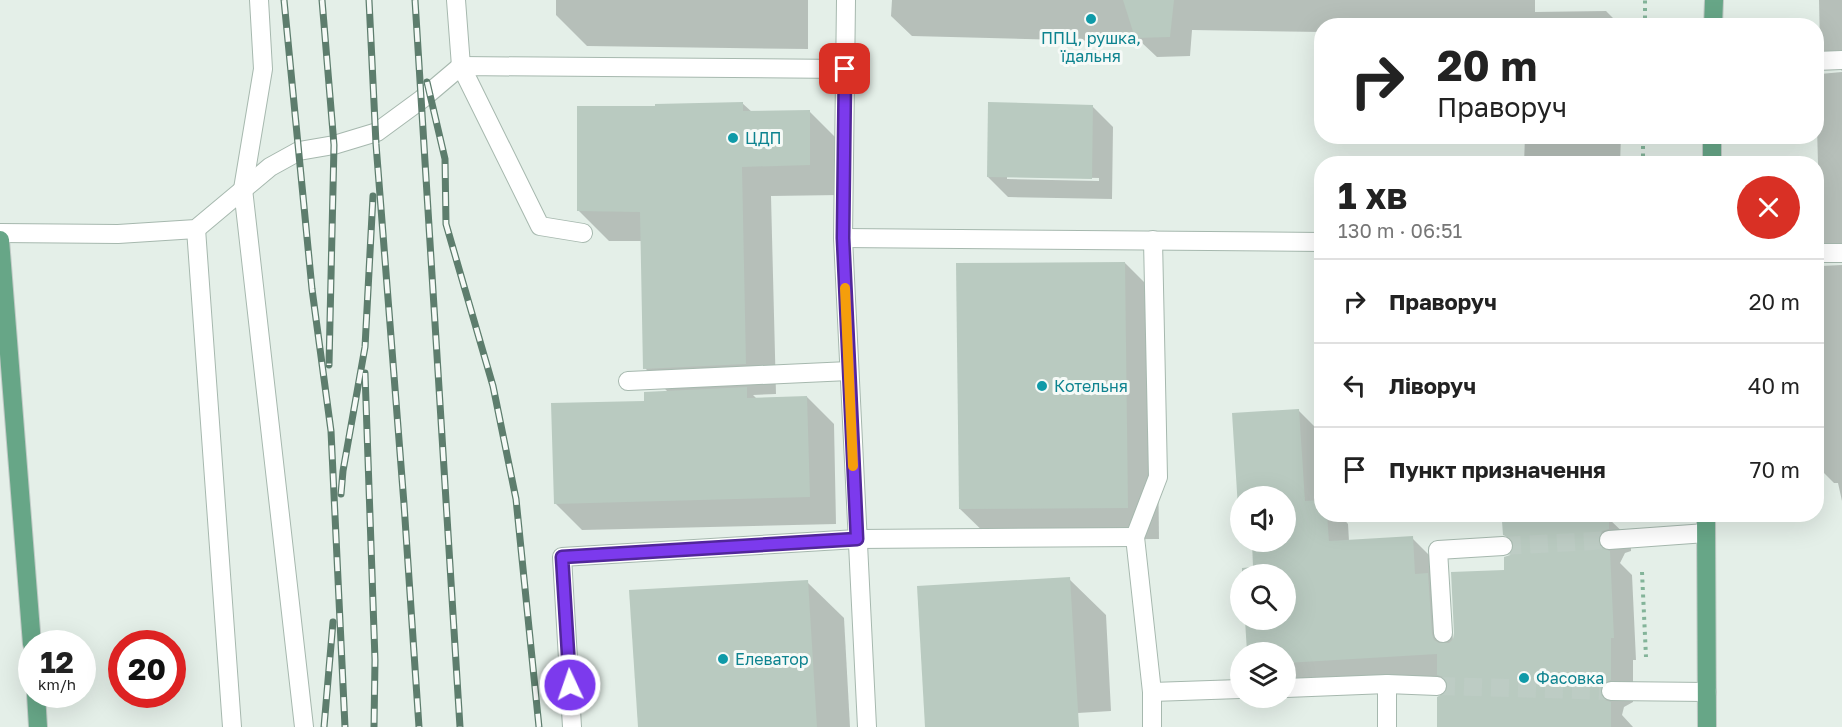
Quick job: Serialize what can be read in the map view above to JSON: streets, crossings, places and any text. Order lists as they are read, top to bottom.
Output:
{
  "places": [
    "ППЦ, рушка, їдальня",
    "ЦДП",
    "Котельня",
    "Елеватор",
    "Фасовка"
  ],
  "page": {
    "turn": ["20 m", "Праворуч"],
    "heading": ["1 хв", "130 m · 06:51"],
    "list": [
      {
        "name": "Праворуч",
        "value": "20 m"
      },
      {
        "name": "Ліворуч",
        "value": "40 m"
      },
      {
        "name": "Пункт призначення",
        "value": "70 m"
      }
    ],
    "speed": "12 km/h",
    "limit": "20"
  }
}
